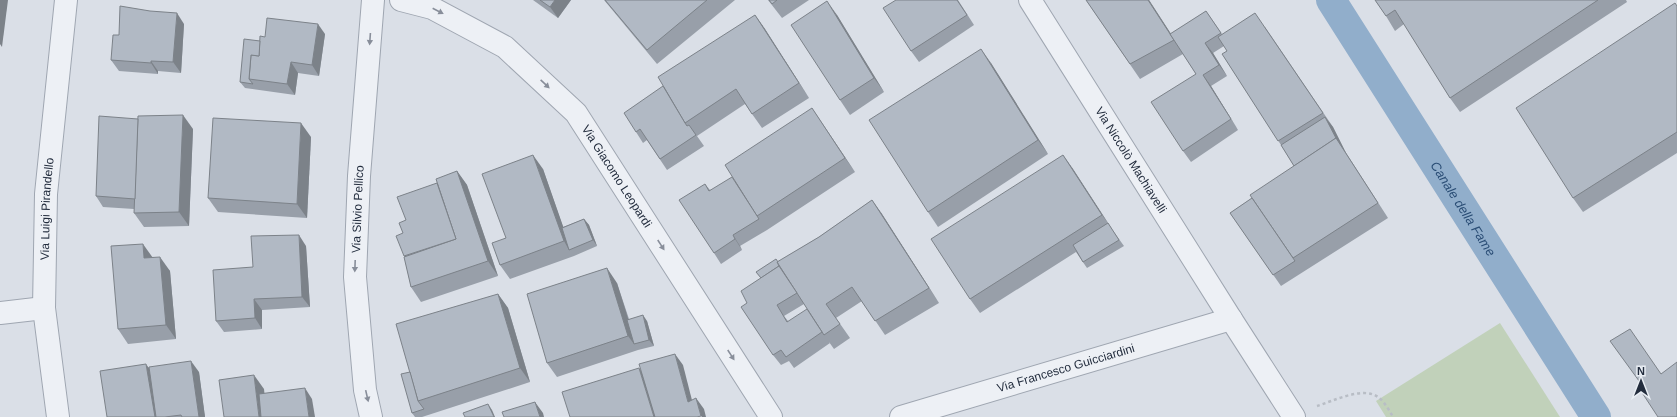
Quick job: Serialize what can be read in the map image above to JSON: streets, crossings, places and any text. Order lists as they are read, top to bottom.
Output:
{
  "streets": {
    "street": [
      "Via Niccolò Machiavelli",
      "Via Giacomo Leopardi",
      "Via Luigi Pirandello",
      "Via Silvio Pellico",
      "Via Francesco Guicciardini"
    ]
  },
  "crossings": [
    ["Via Niccolò Machiavelli", "Via Francesco Guicciardini"]
  ],
  "one_way": ["Via Giacomo Leopardi", "Via Silvio Pellico"],
  "water": ["Canale della Fame"],
  "north": "top"
}
